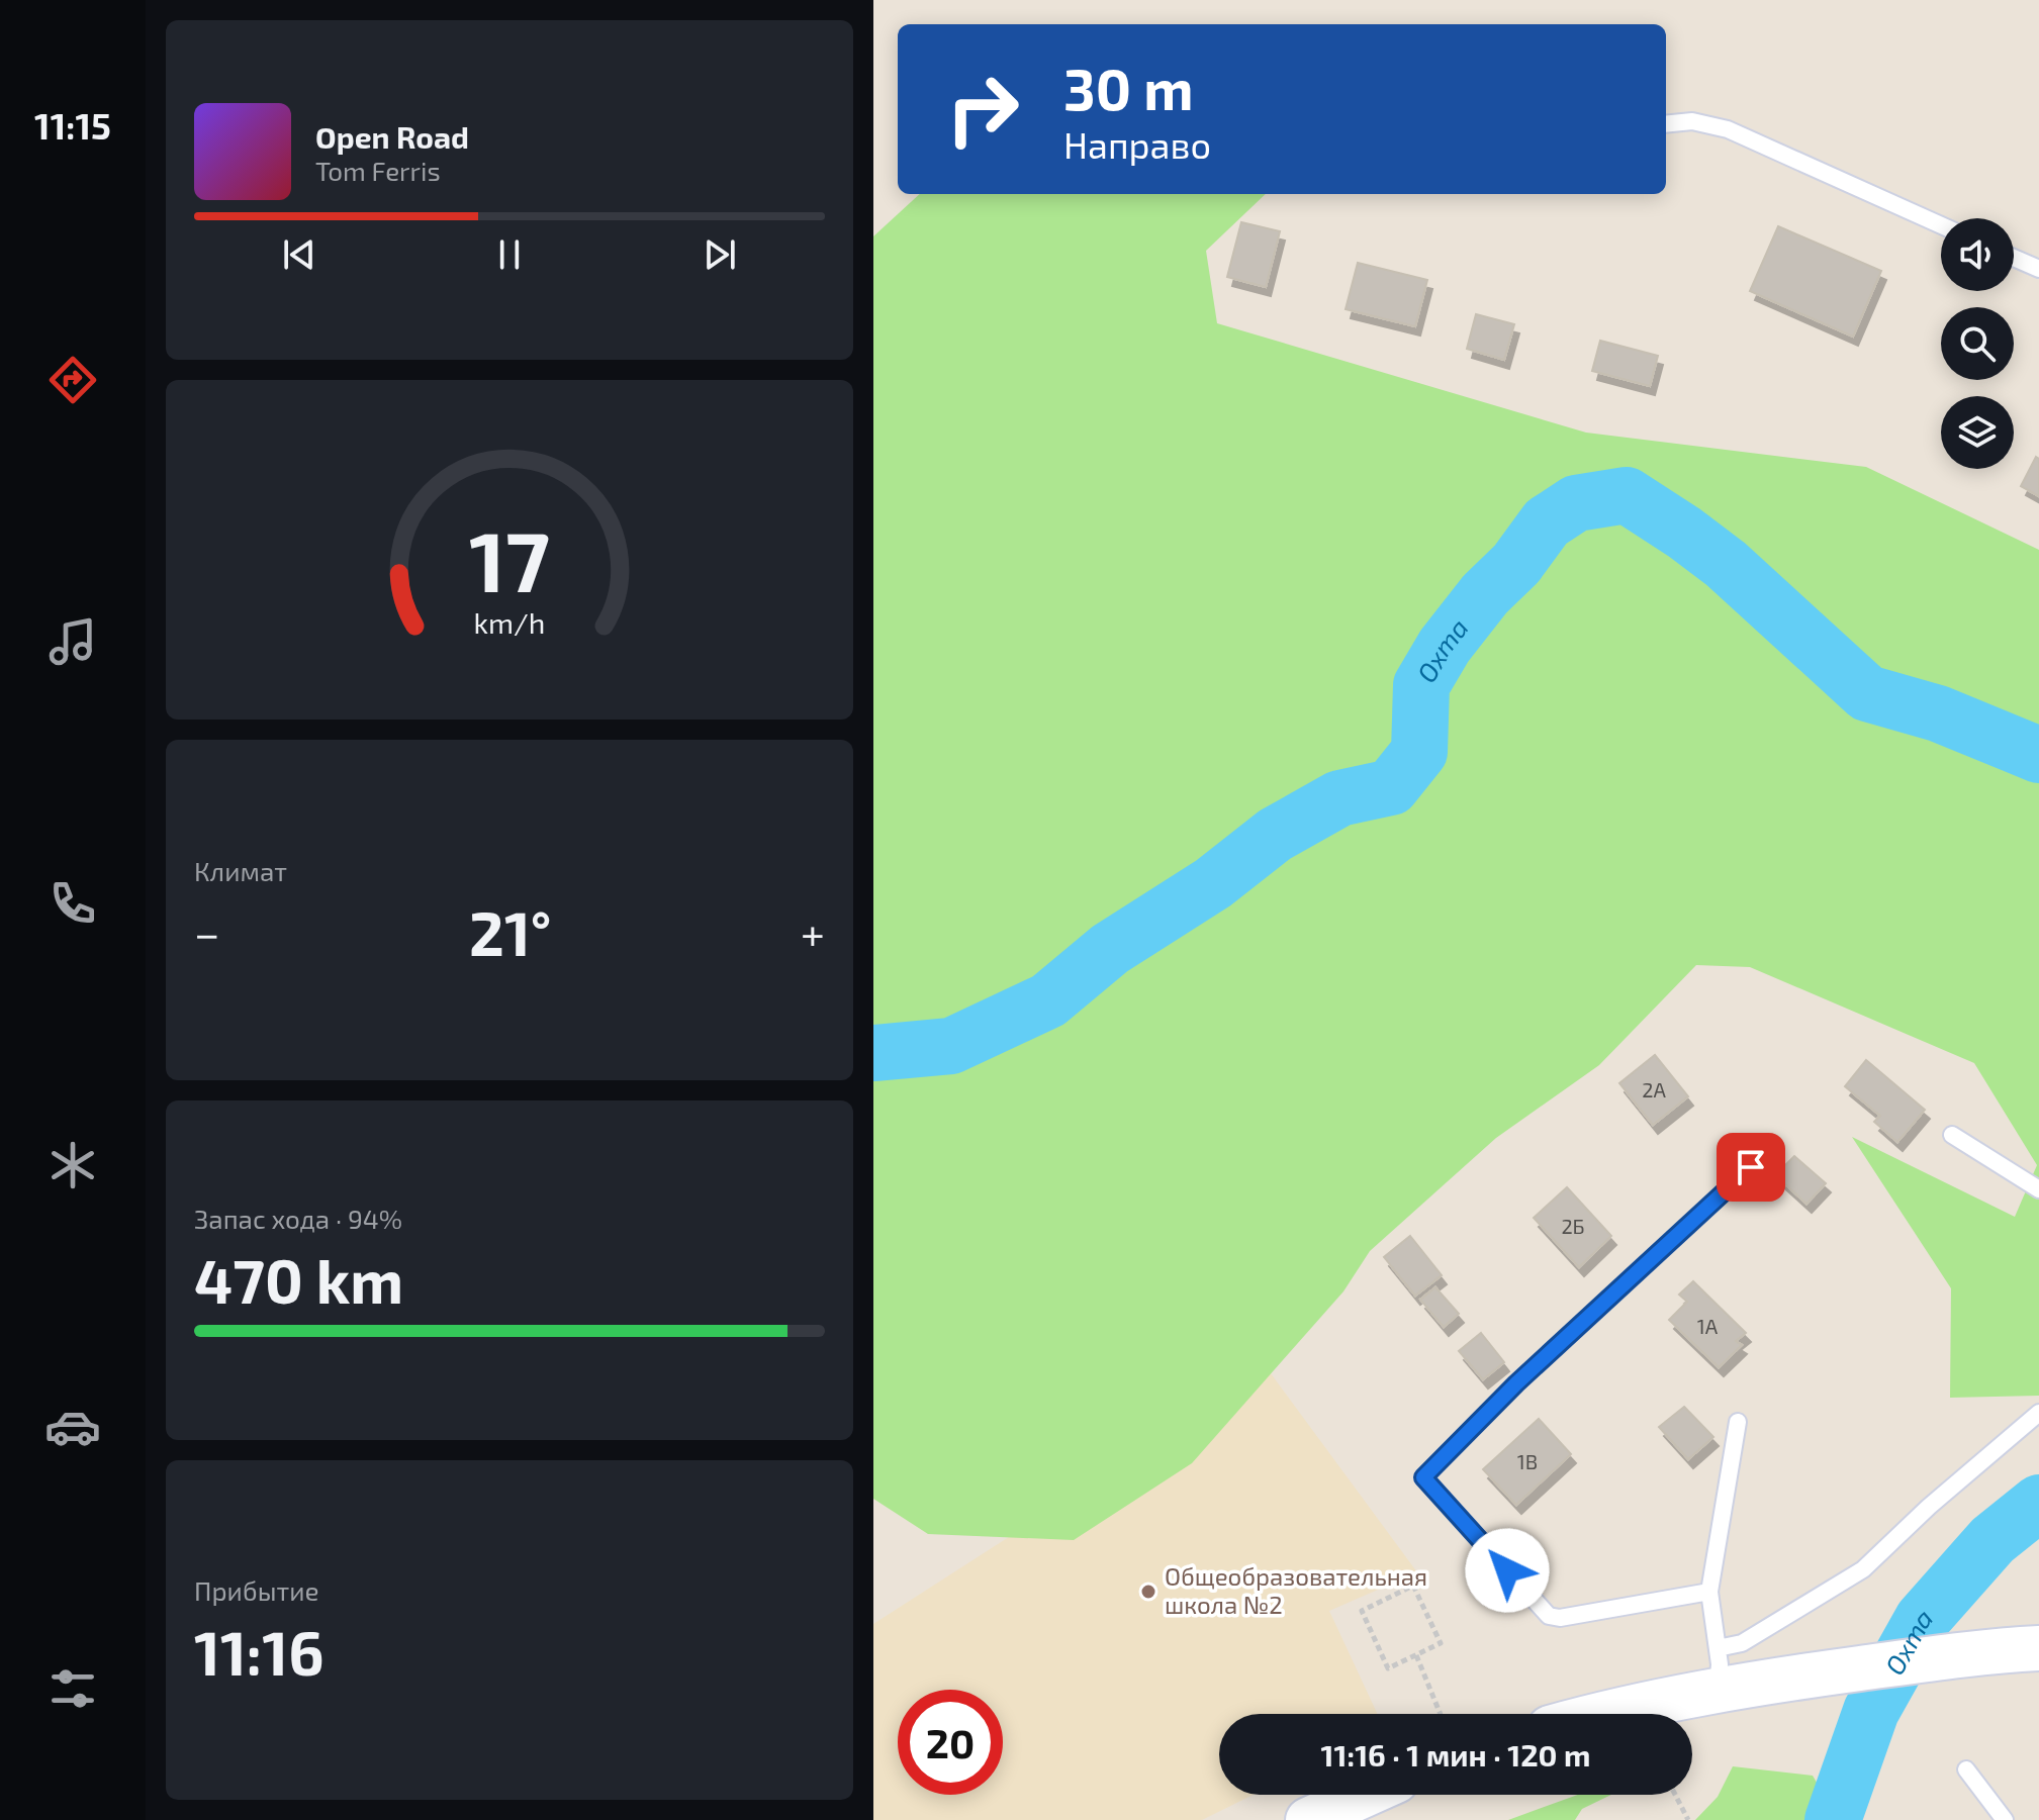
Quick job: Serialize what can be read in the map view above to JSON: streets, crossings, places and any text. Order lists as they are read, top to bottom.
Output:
{
  "water": ["Охта"],
  "places": ["Общеобразовательная школа №2"],
  "house_numbers": [
    "2А",
    "2Б",
    "1А",
    "1В"
  ],
  "page": {
    "tabs": "11:15",
    "turn": ["30 m", "Направо"],
    "song": ["Open Road", "Tom Ferris"],
    "tile": [
      "Климат",
      ["Запас хода · 94%", "470 km"],
      ["Прибытие", "11:16"]
    ],
    "heat": ["−", "21°", "+"],
    "limit": "20",
    "trip": "11:16 · 1 мин · 120 m",
    "gauge": ["17", "km/h"]
  }
}
